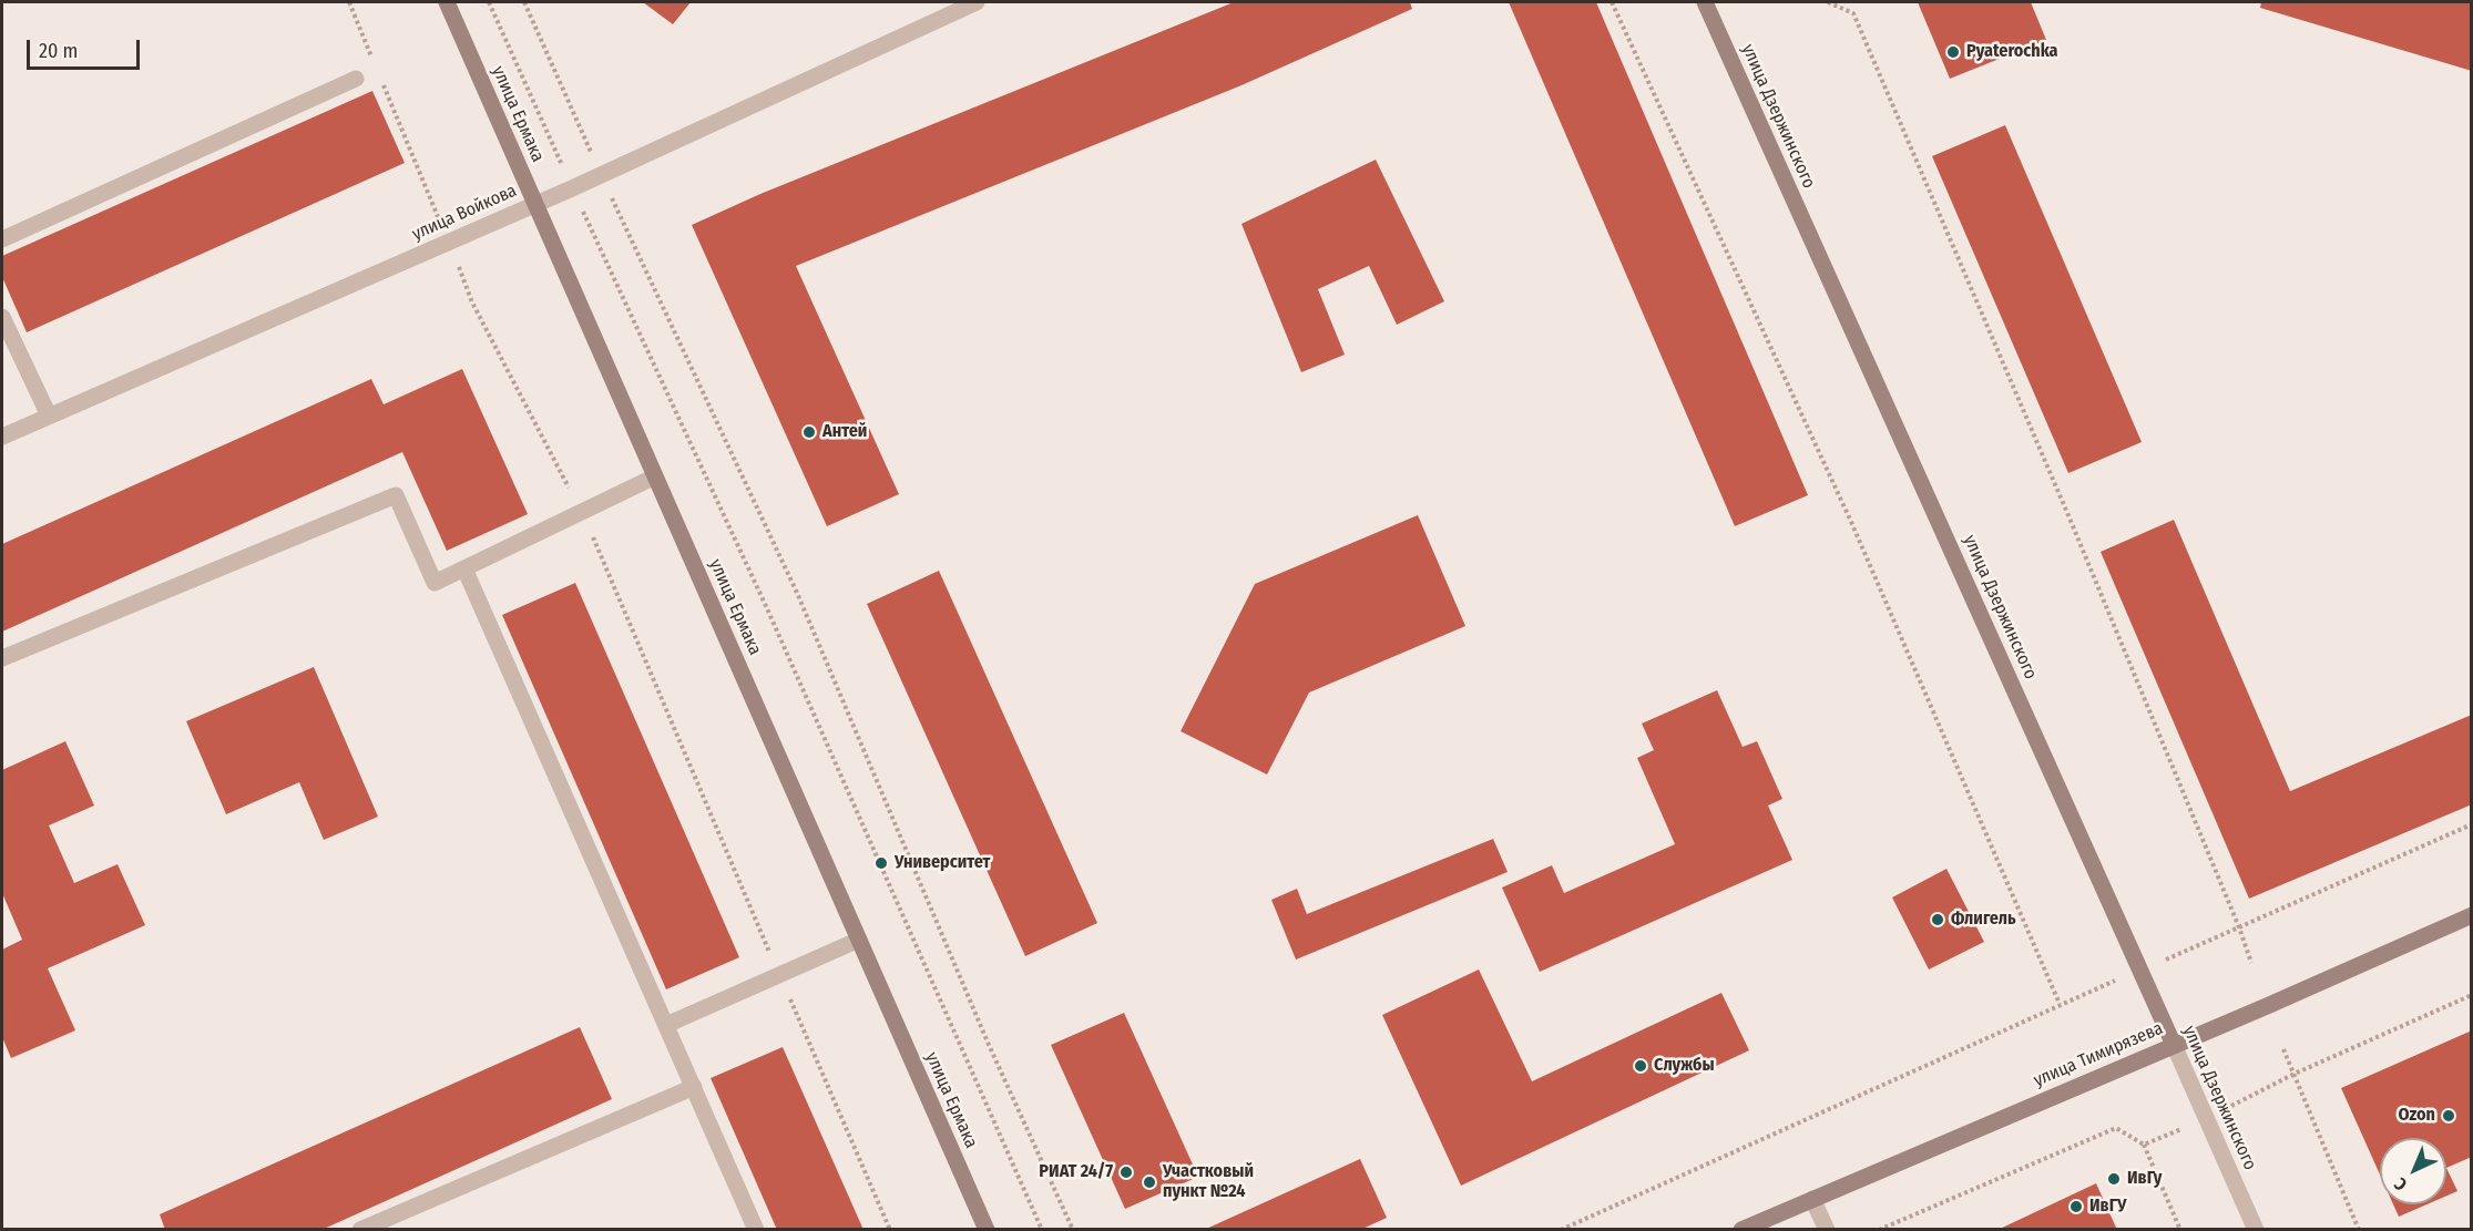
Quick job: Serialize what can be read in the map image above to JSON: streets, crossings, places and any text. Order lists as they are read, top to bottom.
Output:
{
  "streets": {
    "main road": ["улица Ермака", "улица Дзержинского", "улица Тимирязева"],
    "street": ["улица Войкова"]
  },
  "crossings": [
    ["улица Ермака", "улица Войкова"],
    ["улица Дзержинского", "улица Тимирязева"]
  ],
  "places": [
    "Pyaterochka",
    "Антей",
    "Университет",
    "Флигель",
    "Службы",
    "Ozon",
    "РИАТ 24/7",
    "ИвГу",
    "Участковый пункт №24",
    "ИвГУ"
  ],
  "scale_bar": "20 m",
  "north": "bottom left"
}
